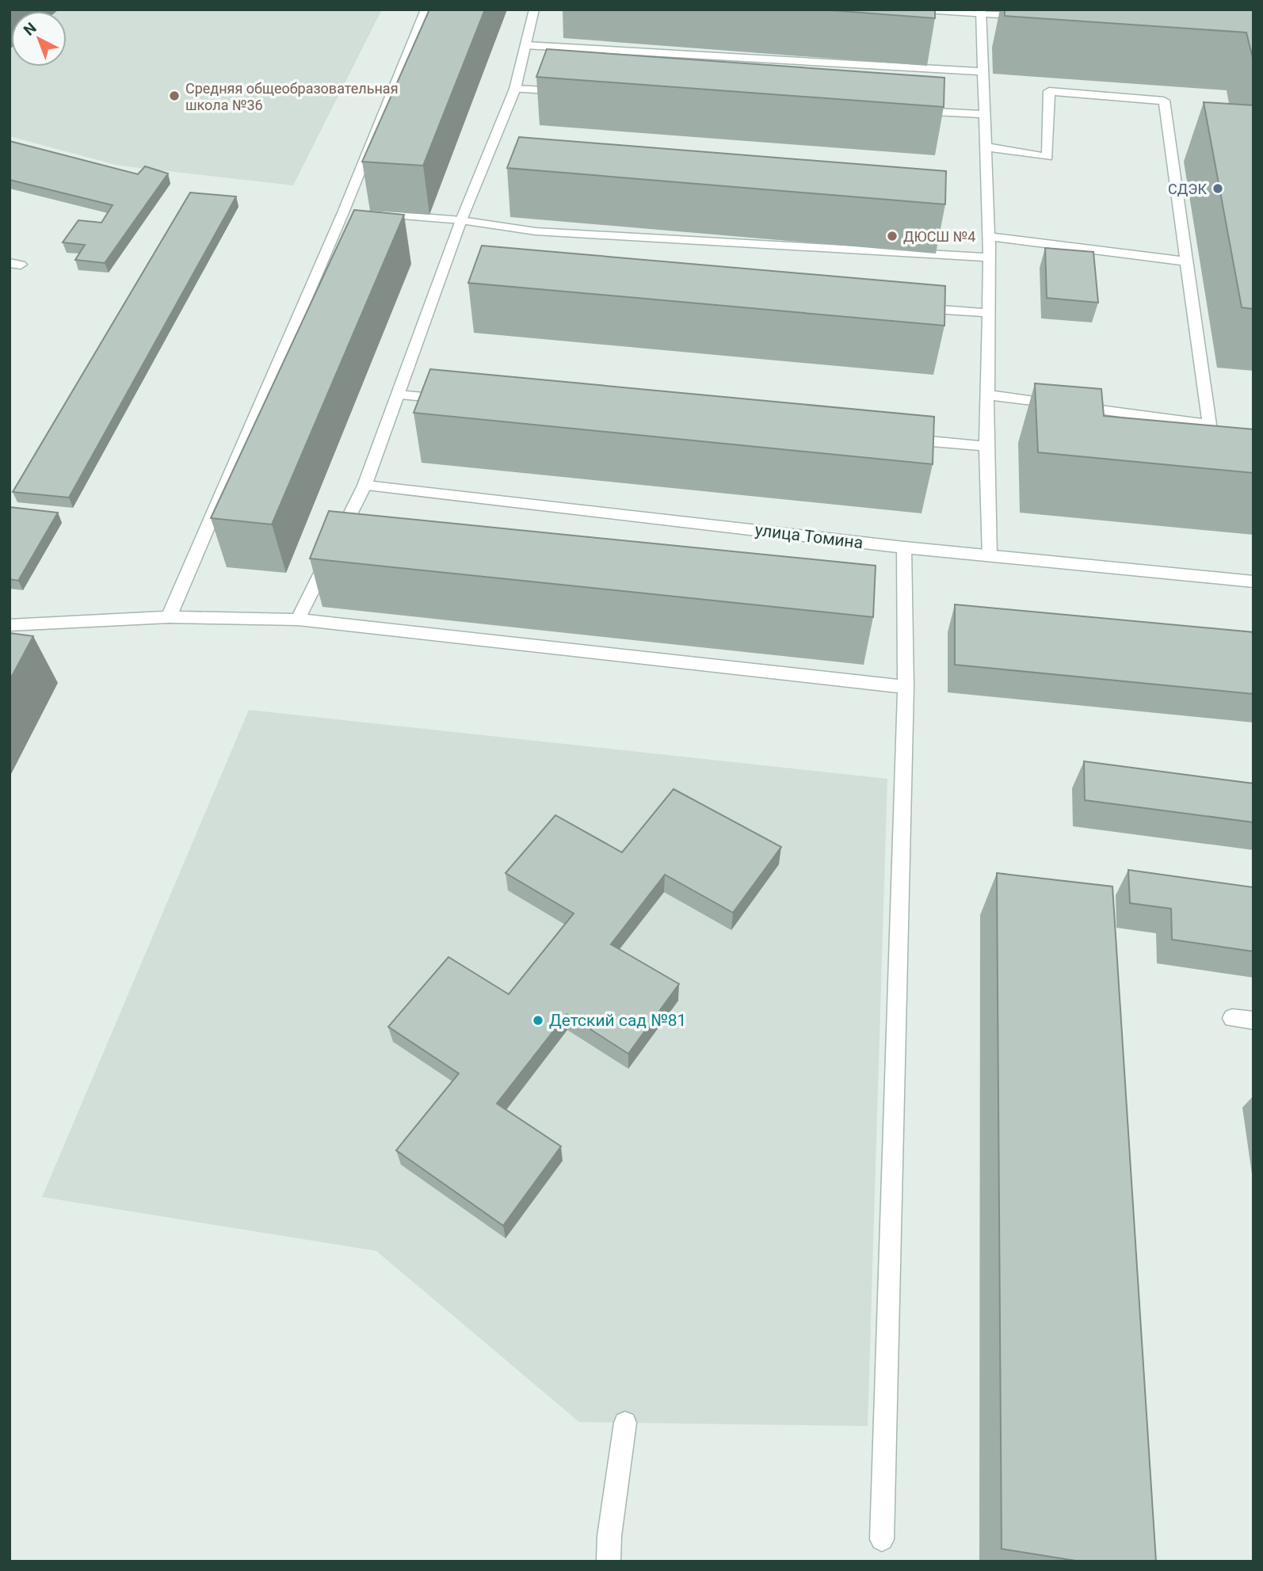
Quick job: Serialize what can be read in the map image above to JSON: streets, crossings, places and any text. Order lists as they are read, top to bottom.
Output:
{
  "streets": {
    "street": ["улица Томина"]
  },
  "places": [
    "Средняя общеобразовательная школа №36",
    "СДЭК",
    "ДЮСШ №4",
    "Детский сад №81"
  ],
  "north": "top left"
}
